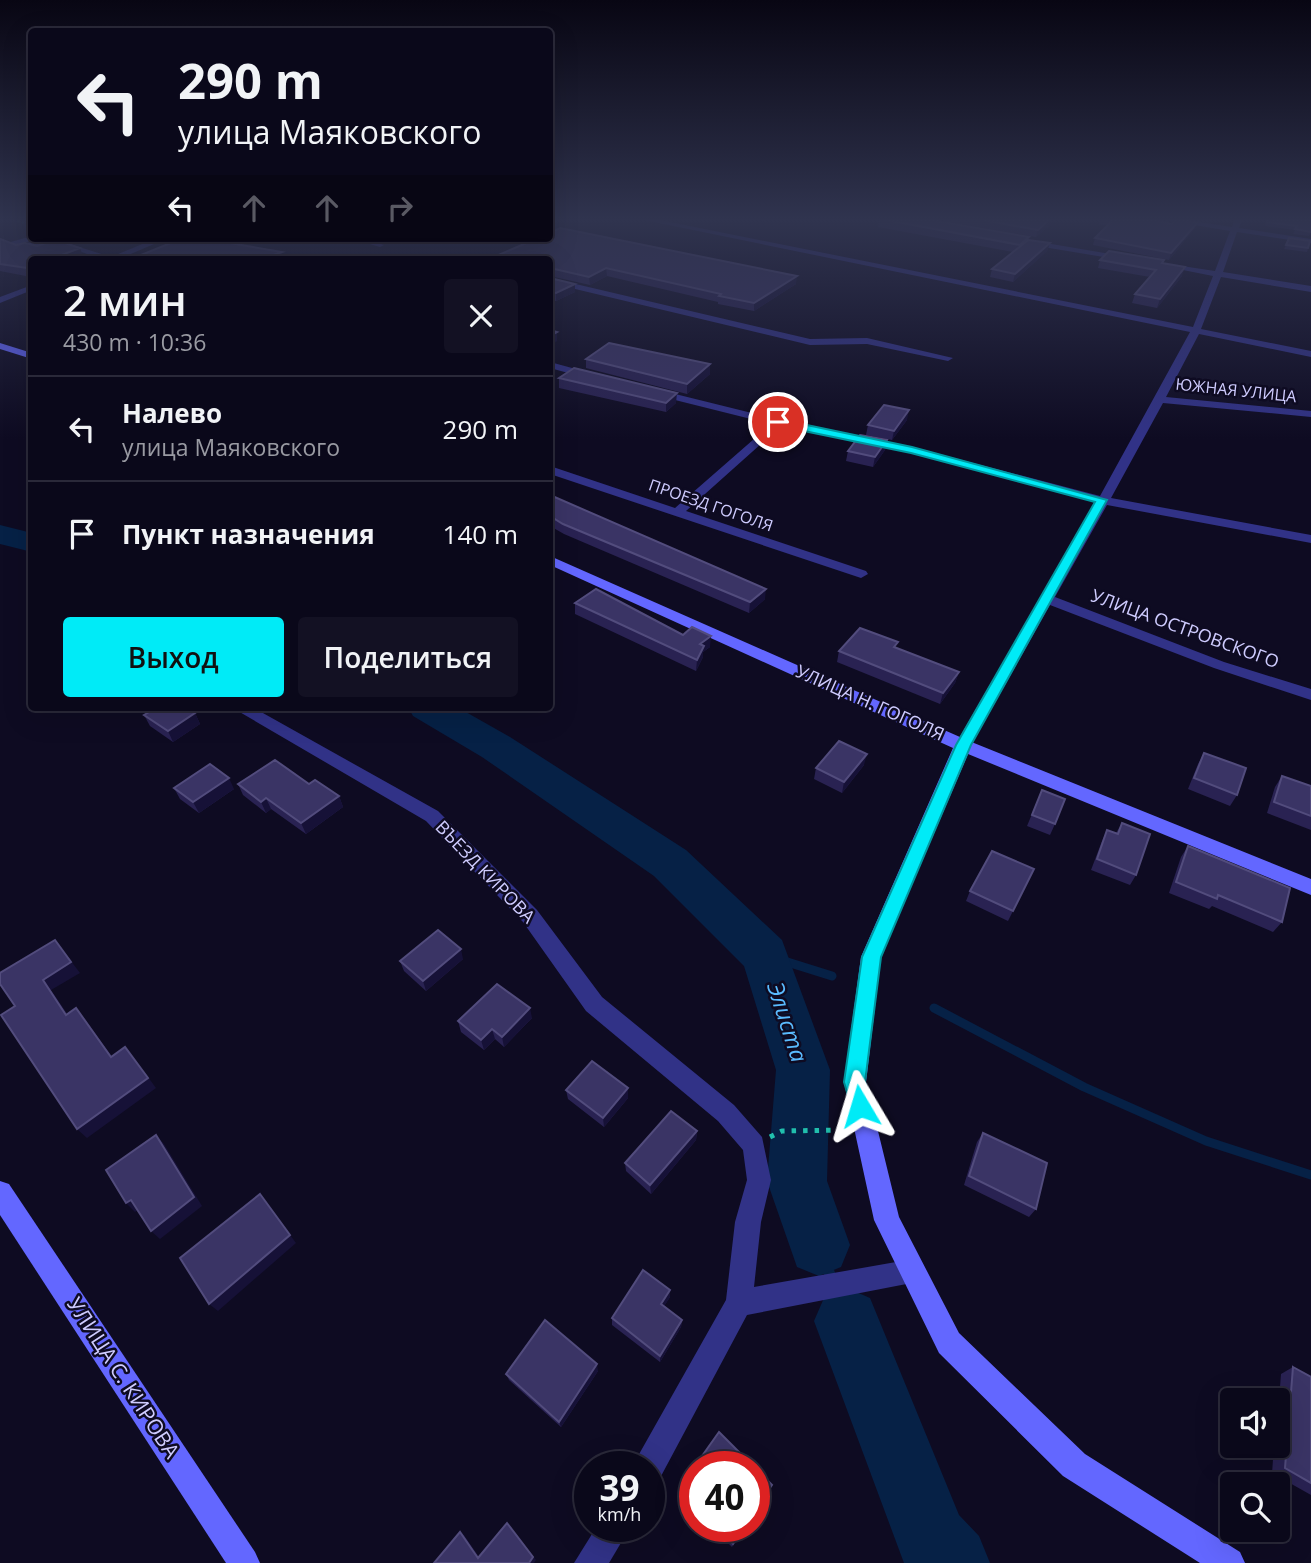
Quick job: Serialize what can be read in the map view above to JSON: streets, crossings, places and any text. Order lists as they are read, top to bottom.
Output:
{
  "streets": {
    "street": [
      "ЮЖНАЯ УЛИЦА",
      "ПРОЕЗД ГОГОЛЯ",
      "УЛИЦА ОСТРОВСКОГО",
      "УЛИЦА Н. ГОГОЛЯ",
      "ВЪЕЗД КИРОВА",
      "УЛИЦА С. КИРОВА"
    ]
  },
  "water": ["Элиста"],
  "page": {
    "turn": ["290 m", "улица Маяковского"],
    "heading": ["2 мин", "430 m · 10:36"],
    "list": [
      {
        "name": "Налево",
        "note": "улица Маяковского",
        "value": "290 m"
      },
      {
        "name": "Пункт назначения",
        "value": "140 m"
      }
    ],
    "buttons": ["Выход", "Поделиться"],
    "speed": "39 km/h",
    "limit": "40"
  }
}
